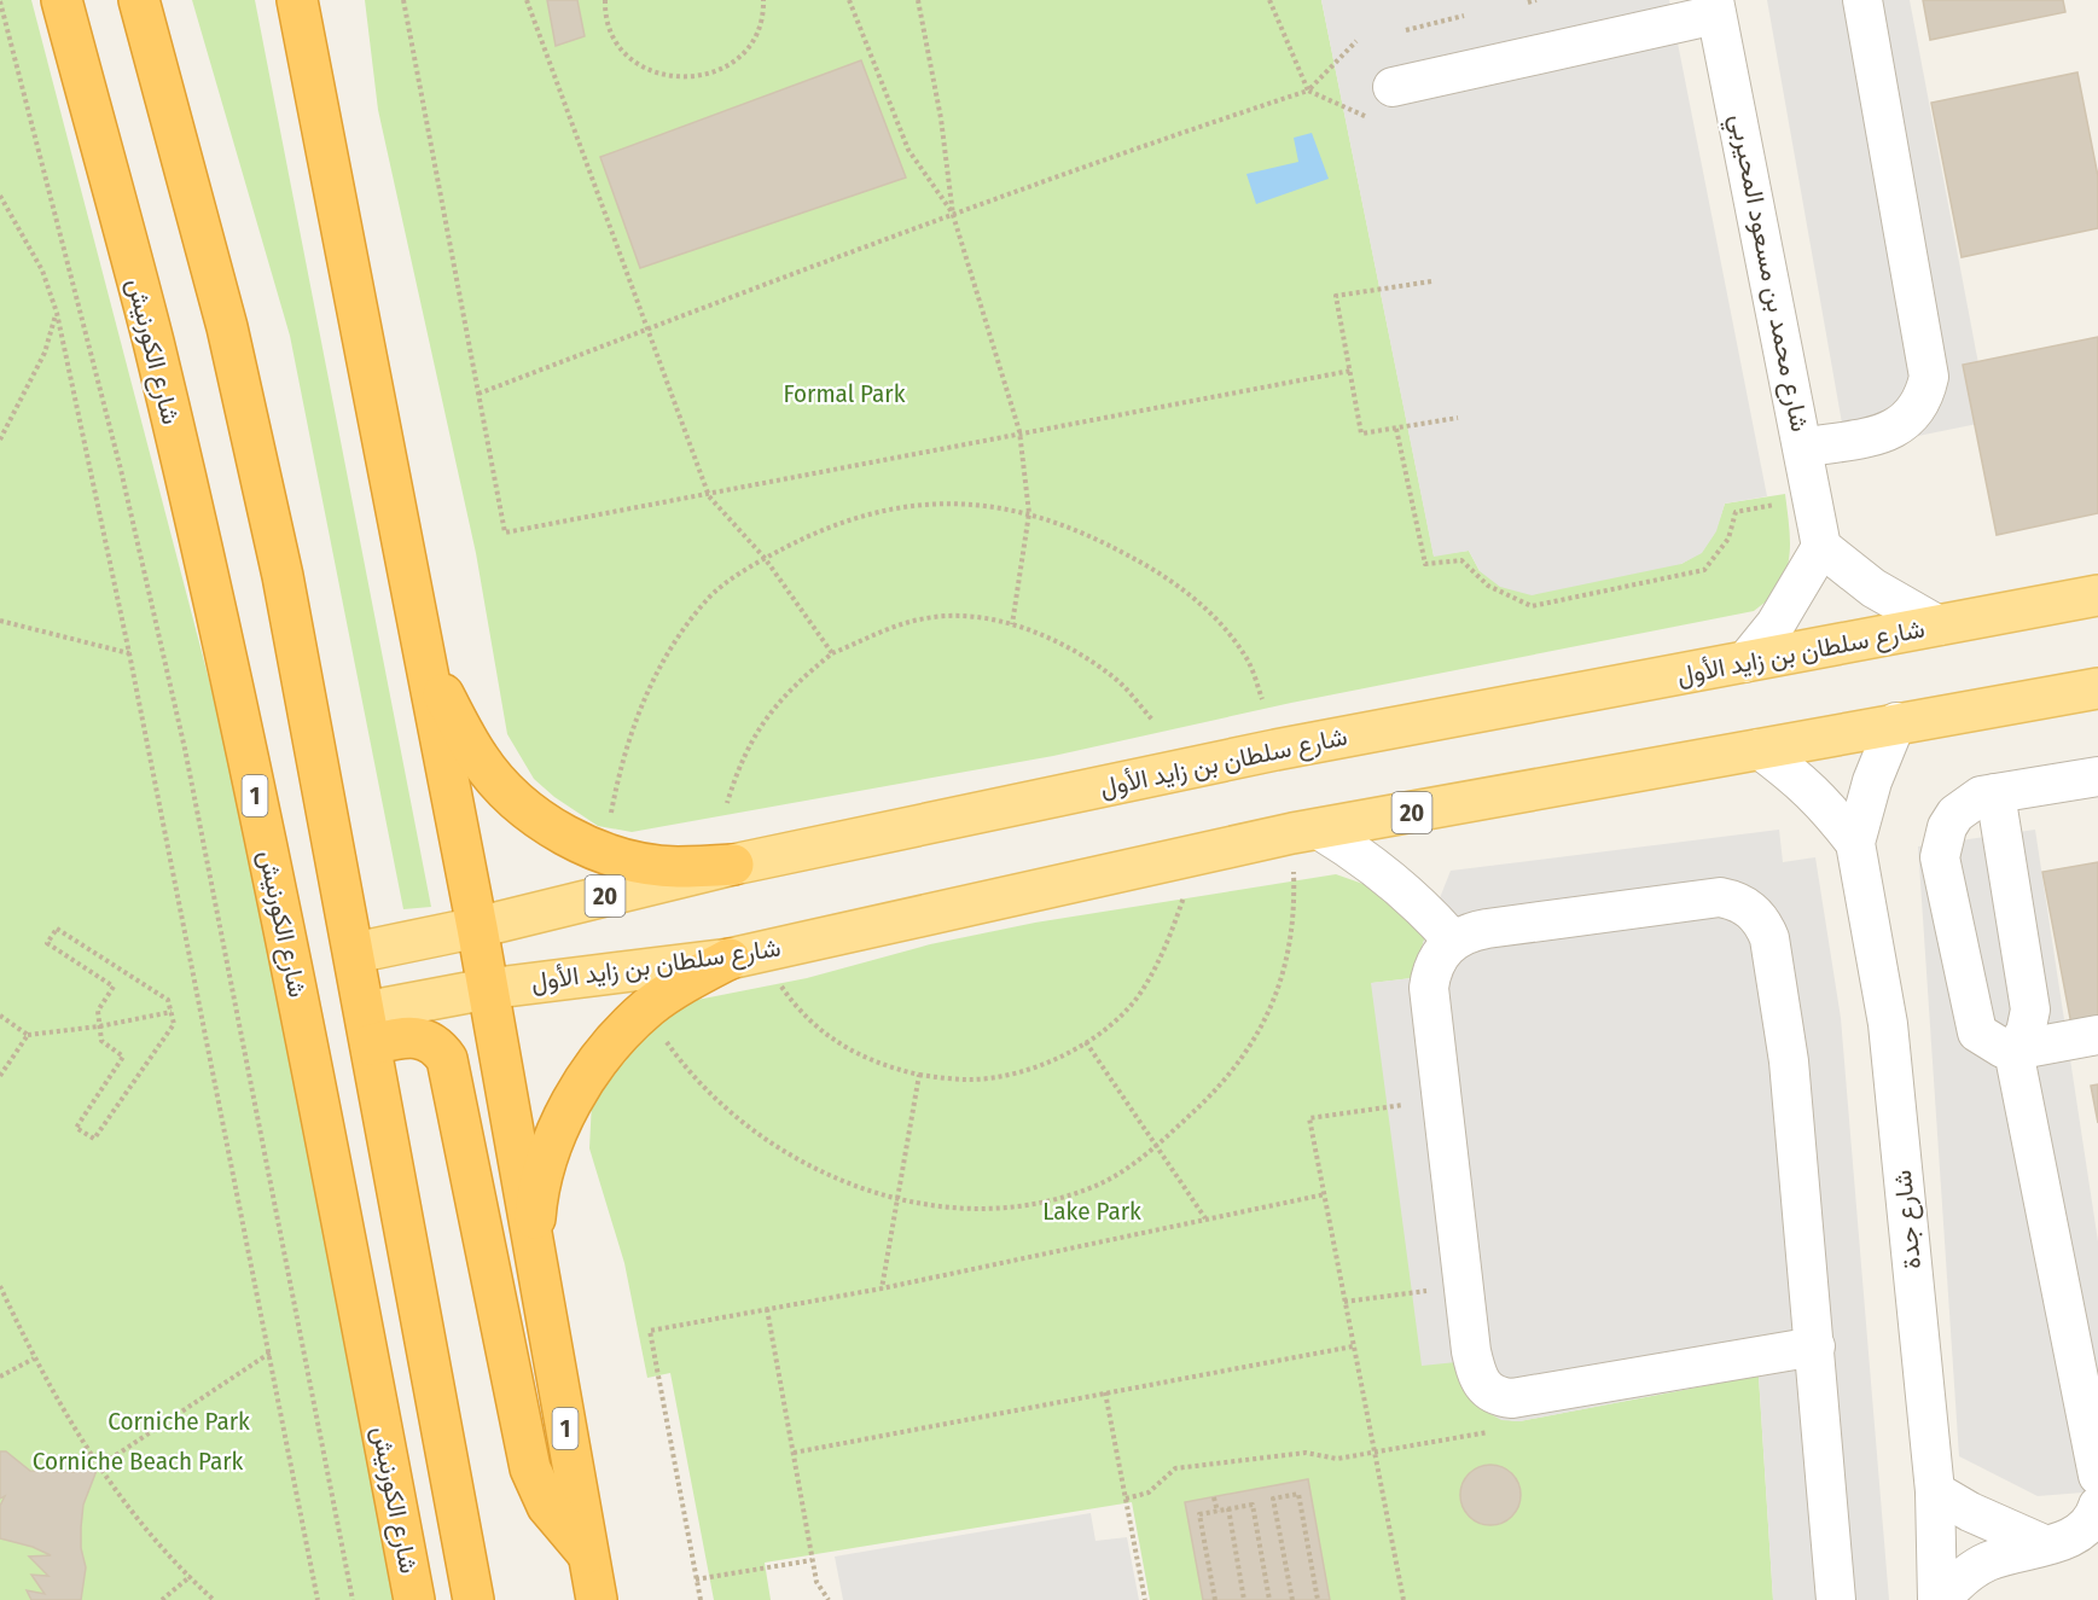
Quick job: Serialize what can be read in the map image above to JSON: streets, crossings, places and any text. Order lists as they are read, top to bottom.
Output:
{
  "streets": {
    "highway": ["شارع الكورنيش", "1"],
    "main road": ["شارع سلطان بن زايد الأول", "20"],
    "street": ["شارع محمد بن مسعود المحيربي", "شارع جدة"]
  },
  "crossings": [
    ["شارع سلطان بن زايد الأول", "1"],
    ["شارع سلطان بن زايد الأول", "شارع جدة"]
  ],
  "parks": [
    "Formal Park",
    "Lake Park",
    "Corniche Park",
    "Corniche Beach Park"
  ]
}
